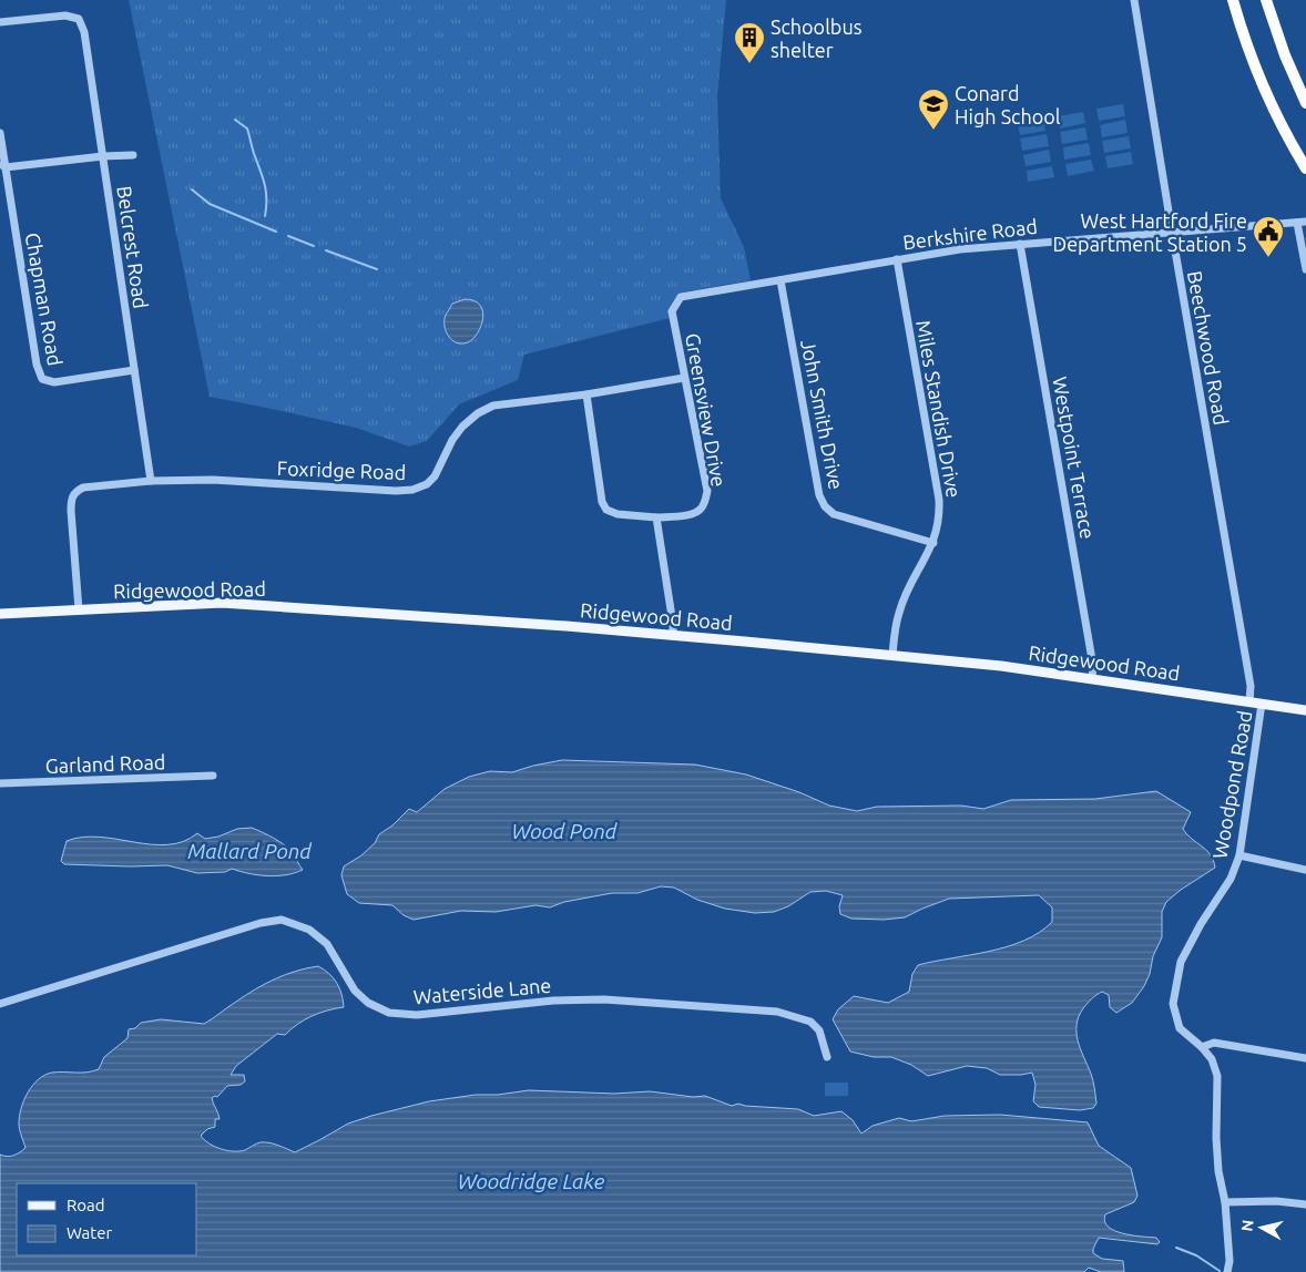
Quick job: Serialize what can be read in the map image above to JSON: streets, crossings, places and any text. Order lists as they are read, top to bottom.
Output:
{
  "streets": {
    "main road": ["Ridgewood Road"],
    "street": [
      "Berkshire Road",
      "Belcrest Road",
      "Chapman Road",
      "Beechwood Road",
      "Miles Standish Drive",
      "Greensview Drive",
      "John Smith Drive",
      "Westpoint Terrace",
      "Foxridge Road",
      "Garland Road",
      "Woodpond Road",
      "Waterside Lane"
    ]
  },
  "crossings": [
    ["Berkshire Road", "Beechwood Road"],
    ["Berkshire Road", "Miles Standish Drive"],
    ["Berkshire Road", "Greensview Drive"],
    ["Berkshire Road", "John Smith Drive"],
    ["Berkshire Road", "Westpoint Terrace"],
    ["Belcrest Road", "Chapman Road"],
    ["Belcrest Road", "Foxridge Road"],
    ["Beechwood Road", "Ridgewood Road"],
    ["Miles Standish Drive", "John Smith Drive"],
    ["Miles Standish Drive", "Ridgewood Road"],
    ["Greensview Drive", "Foxridge Road"],
    ["Westpoint Terrace", "Ridgewood Road"],
    ["Foxridge Road", "Ridgewood Road"],
    ["Ridgewood Road", "Woodpond Road"]
  ],
  "water": ["Wood Pond", "Mallard Pond", "Woodridge Lake"],
  "places": {
    "building": ["Schoolbus shelter"],
    "school or university": ["Conard High School"],
    "public building": ["West Hartford Fire Department Station 5"]
  },
  "legend": ["Road", "Water"],
  "north": "left"
}
